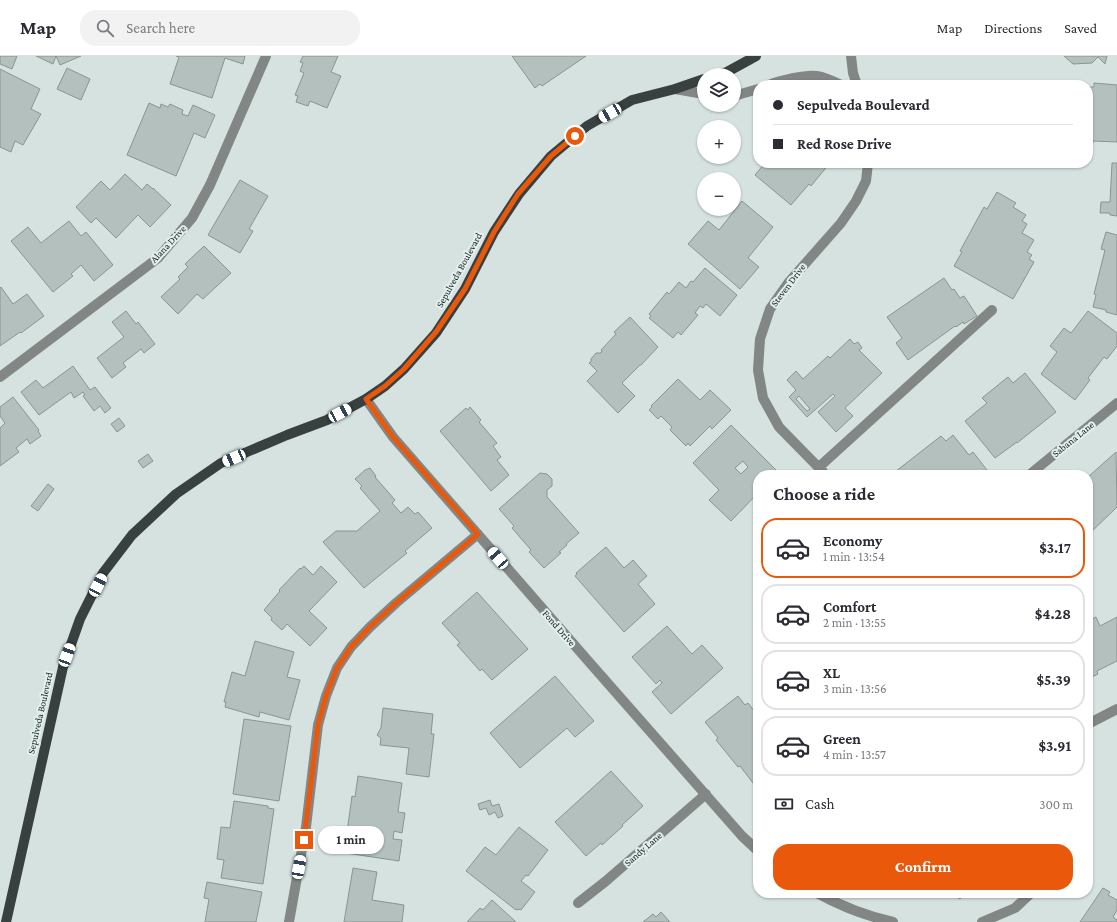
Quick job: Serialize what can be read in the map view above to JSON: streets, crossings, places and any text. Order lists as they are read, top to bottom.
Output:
{
  "streets": {
    "main road": ["Sepulveda Boulevard"],
    "street": [
      "Alana Drive",
      "Steven Drive",
      "Sabana Lane",
      "Fond Drive",
      "Sandy Lane"
    ]
  },
  "crossings": [
    ["Sepulveda Boulevard", "Fond Drive"],
    ["Fond Drive", "Sandy Lane"]
  ],
  "page": {
    "header": "Map",
    "search": "Search here",
    "nav": ["Map", "Directions", "Saved"],
    "map_buttons": ["+", "−"],
    "banner": ["Sepulveda Boulevard", "Red Rose Drive"],
    "heading": "Choose a ride",
    "list": [
      {
        "name": "Economy",
        "note": "1 min · 13:54",
        "value": "$3.17"
      },
      {
        "name": "Comfort",
        "note": "2 min · 13:55",
        "value": "$4.28"
      },
      {
        "name": "XL",
        "note": "3 min · 13:56",
        "value": "$5.39"
      },
      {
        "name": "Green",
        "note": "4 min · 13:57",
        "value": "$3.91"
      }
    ],
    "pay": ["Cash", "300 m"],
    "bubble": "1 min",
    "buttons": "Confirm"
  }
}
